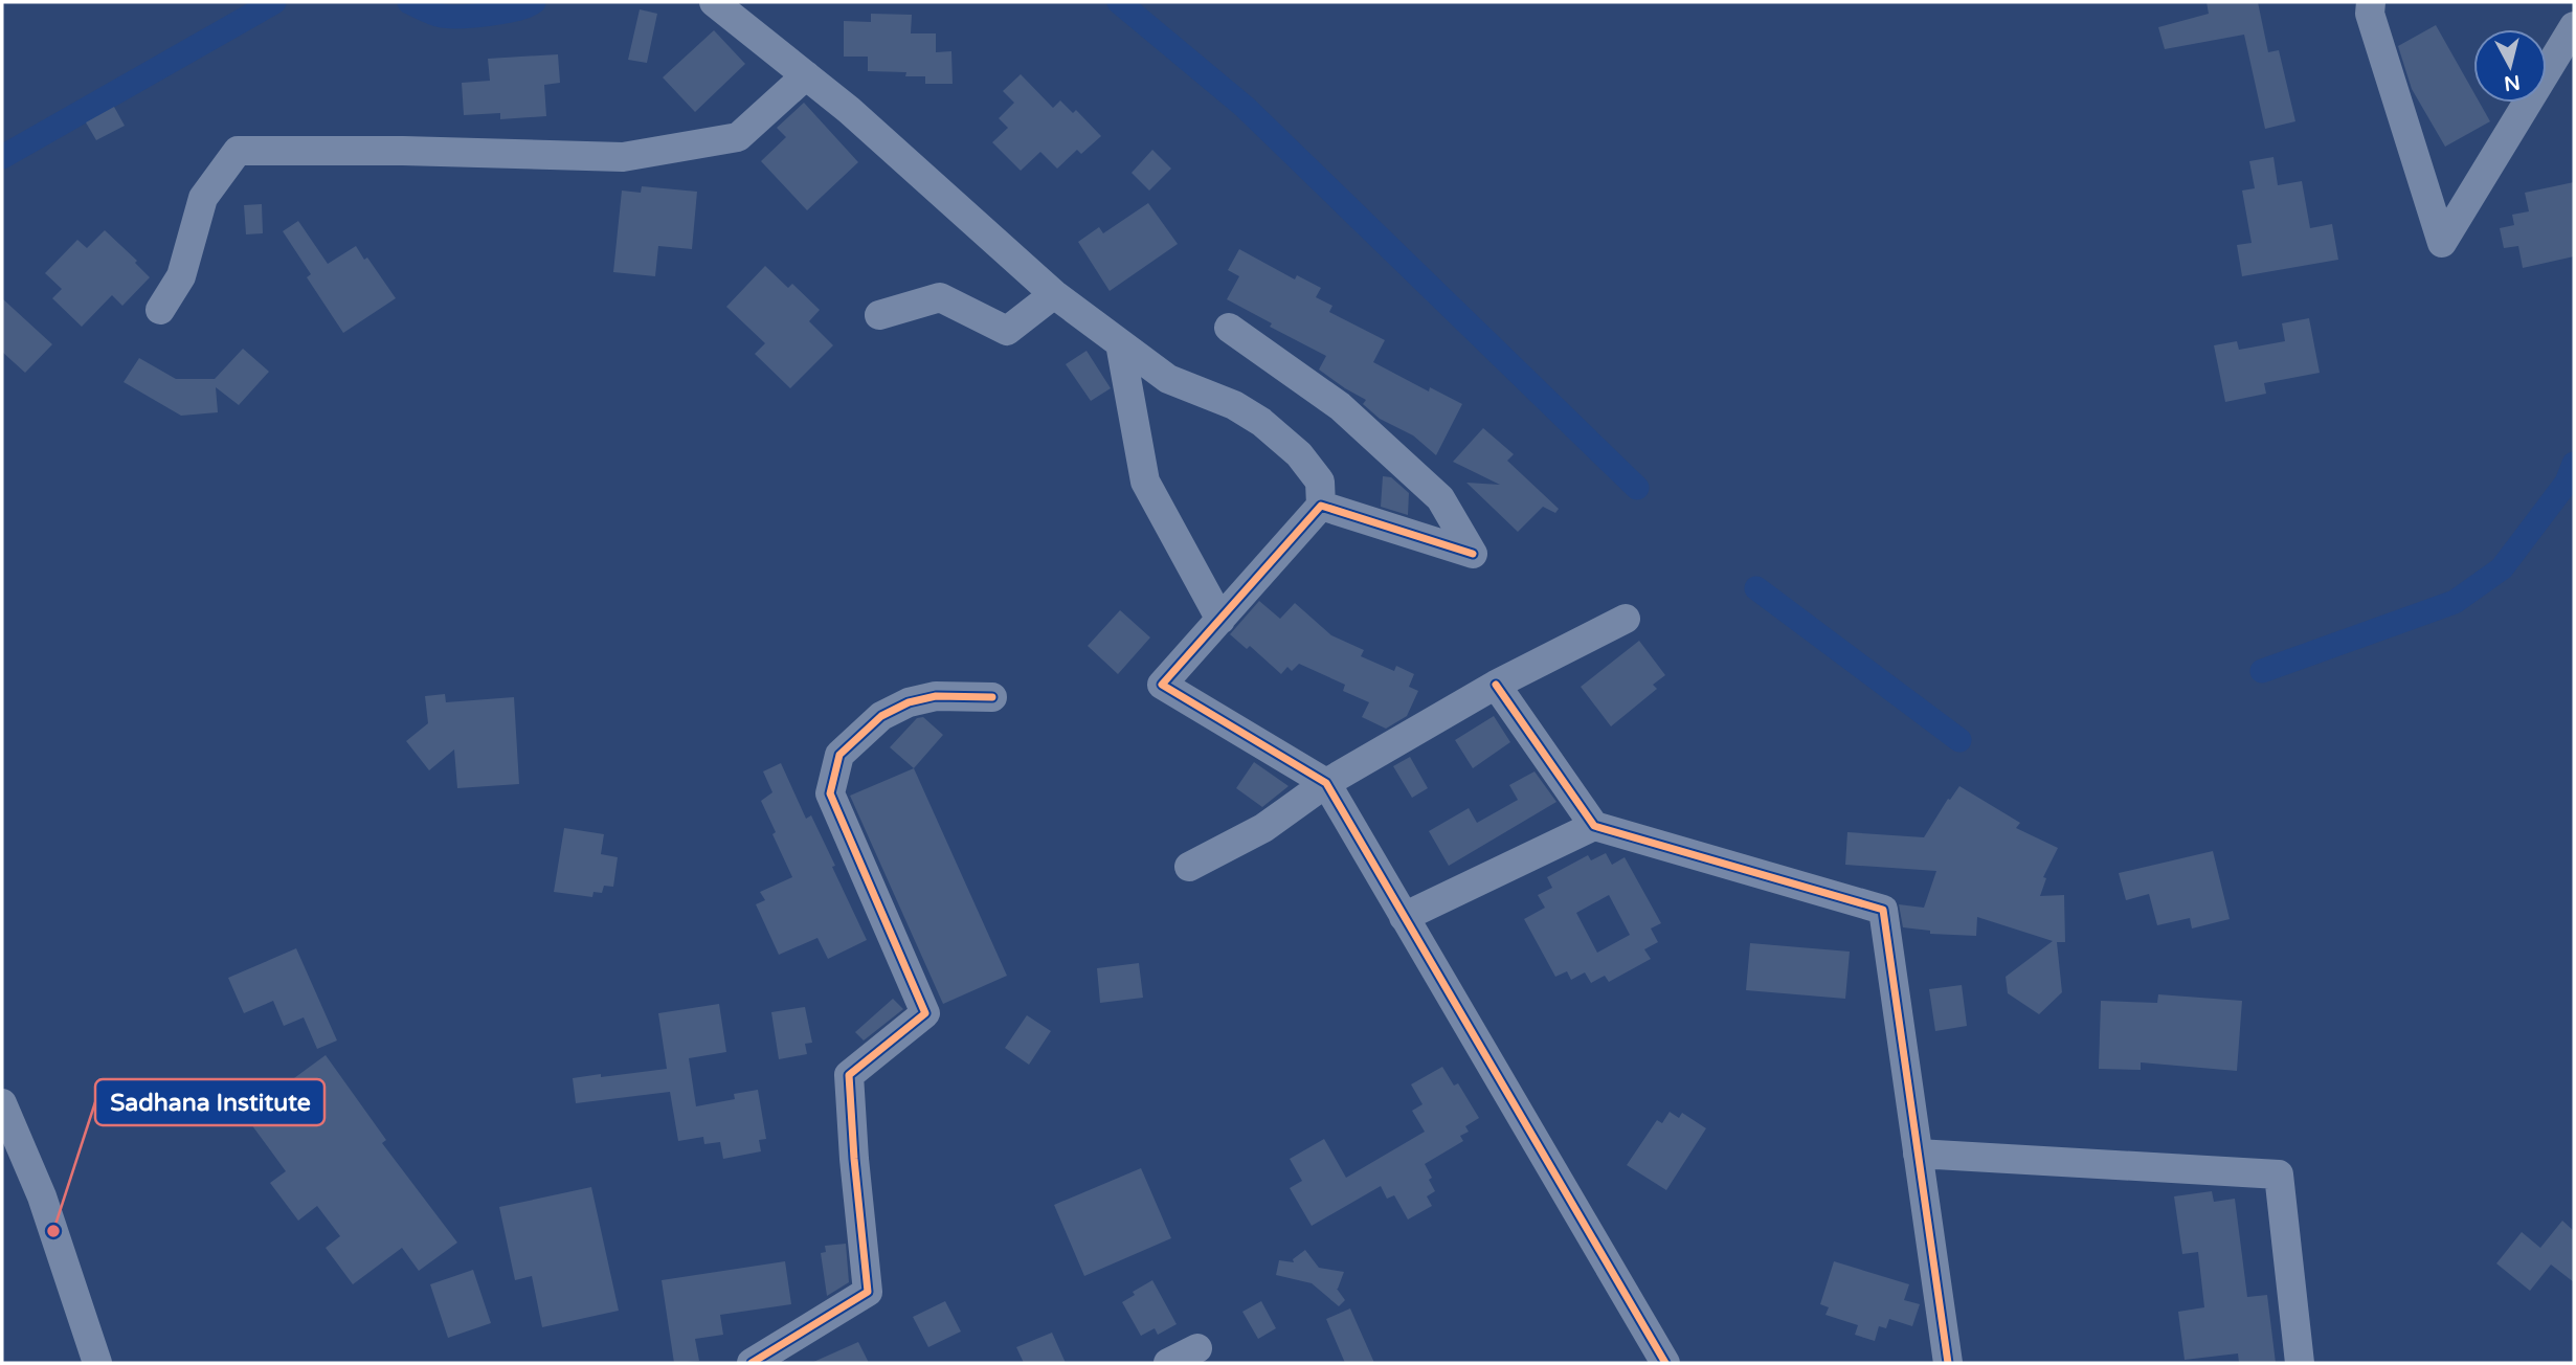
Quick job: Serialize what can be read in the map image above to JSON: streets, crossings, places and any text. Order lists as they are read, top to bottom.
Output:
{
  "places": ["Sadhana Institute"],
  "north": "bottom"
}
